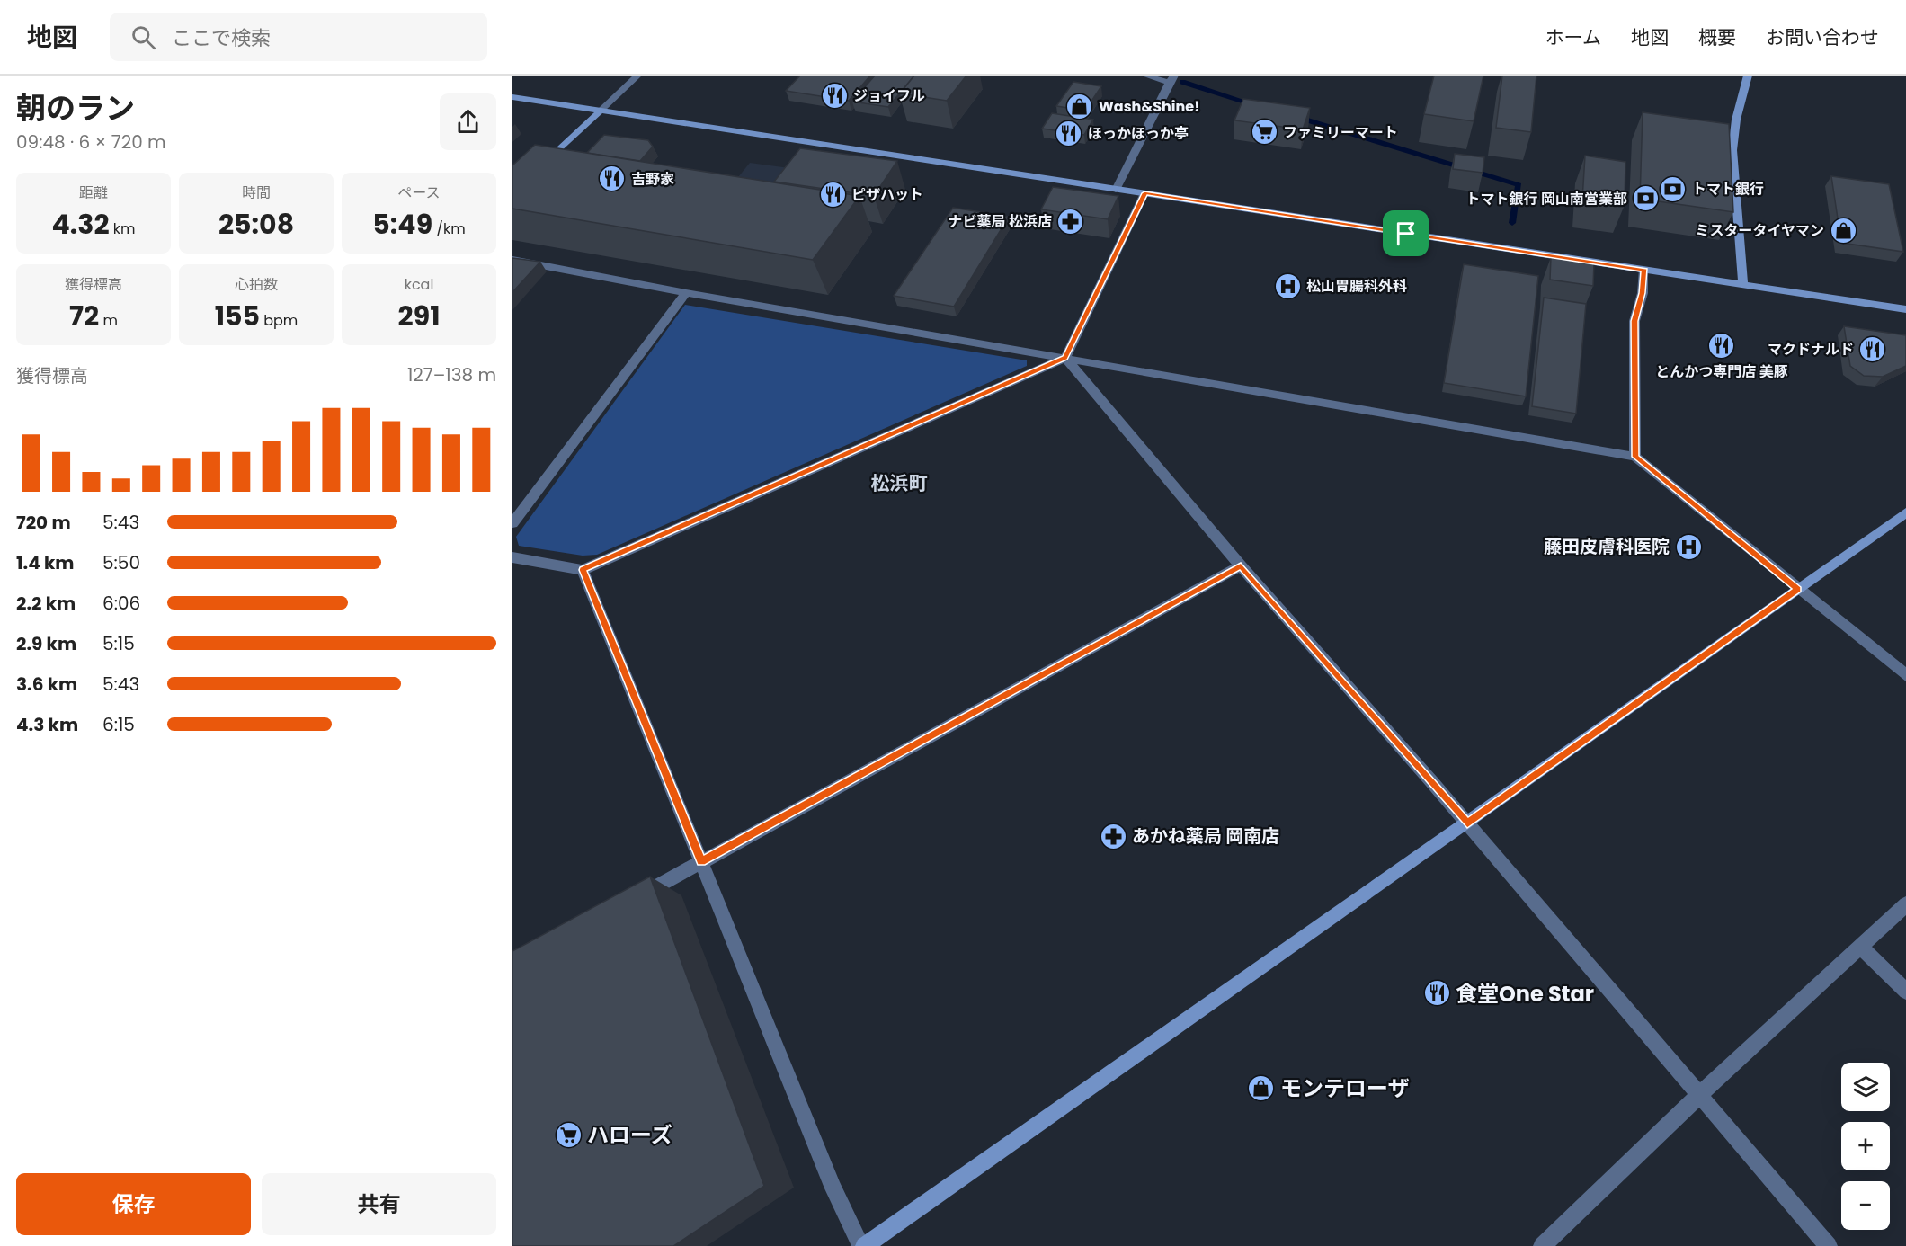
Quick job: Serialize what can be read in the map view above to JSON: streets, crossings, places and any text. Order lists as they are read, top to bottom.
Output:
{
  "districts": ["松浜町"],
  "places": {
    "restaurant": [
      "ジョイフル",
      "ほっかほっか亭",
      "吉野家",
      "ピザハット",
      "とんかつ専門店 美豚",
      "マクドナルド",
      "食堂One Star"
    ],
    "shop": ["Wash&Shine!", "ミスタータイヤマン", "モンテローザ"],
    "supermarket": ["ファミリーマート", "ハローズ"],
    "bank": ["トマト銀行", "トマト銀行 岡山南営業部"],
    "pharmacy": ["ナビ薬局 松浜店", "あかね薬局 岡南店"],
    "hospital": ["松山胃腸科外科", "藤田皮膚科医院"]
  },
  "page": {
    "header": "地図",
    "search": "ここで検索",
    "nav": [
      "ホーム",
      "地図",
      "概要",
      "お問い合わせ"
    ],
    "heading": ["朝のラン", "09:48 · 6 × 720 m"],
    "stats": [
      ["距離", "4.32 km"],
      ["時間", "25:08"],
      ["ペース", "5:49 /km"],
      ["獲得標高", "72 m"],
      ["心拍数", "155 bpm"],
      ["kcal", "291"]
    ],
    "chart": ["獲得標高", "127–138 m"],
    "list": [
      {
        "name": "720 m",
        "note": "5:43"
      },
      {
        "name": "1.4 km",
        "note": "5:50"
      },
      {
        "name": "2.2 km",
        "note": "6:06"
      },
      {
        "name": "2.9 km",
        "note": "5:15"
      },
      {
        "name": "3.6 km",
        "note": "5:43"
      },
      {
        "name": "4.3 km",
        "note": "6:15"
      }
    ],
    "map_buttons": ["+", "−"],
    "buttons": ["保存", "共有"]
  }
}
